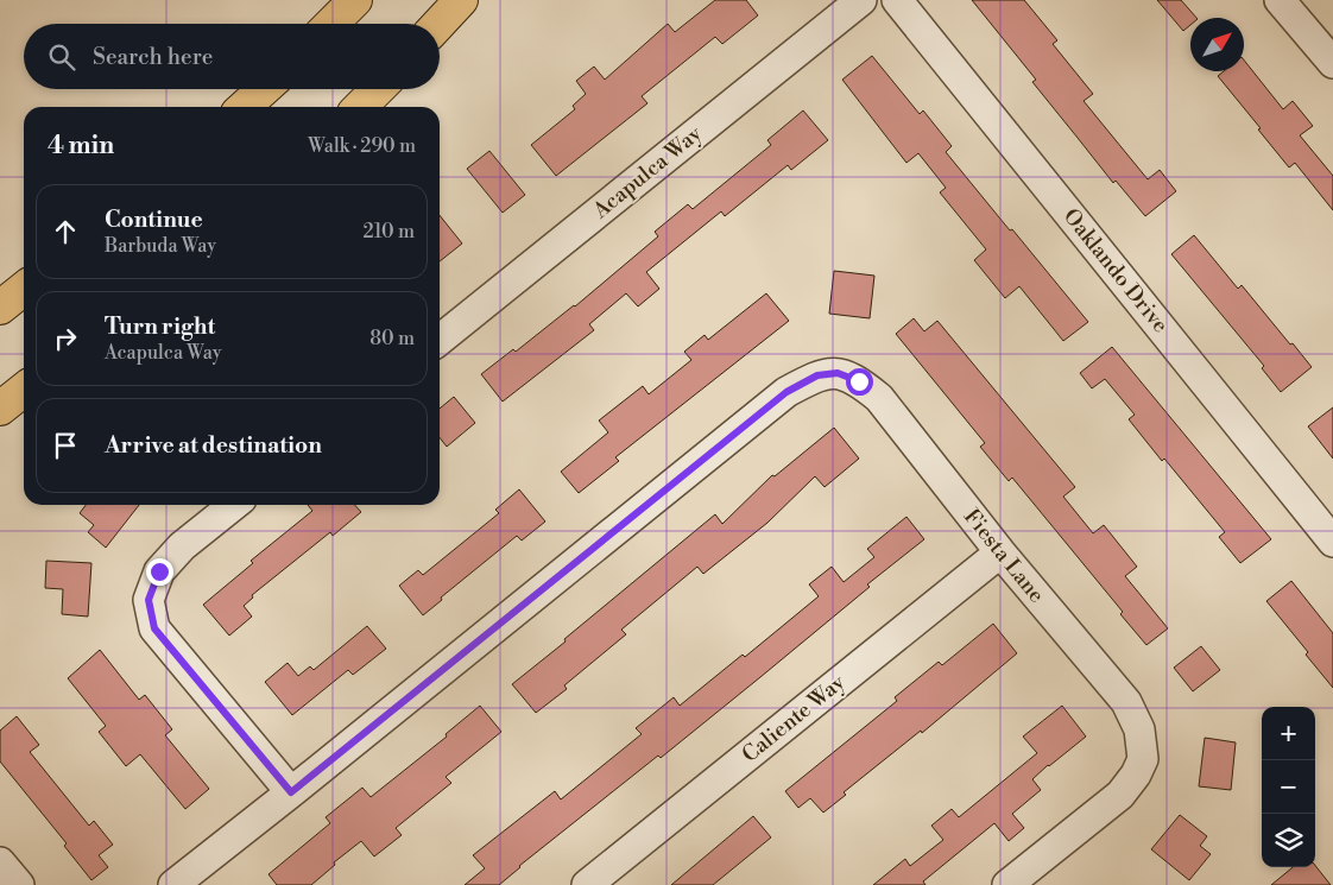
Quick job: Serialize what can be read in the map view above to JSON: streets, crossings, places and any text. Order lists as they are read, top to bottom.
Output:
{
  "streets": {
    "street": [
      "Acapulca Way",
      "Oaklando Drive",
      "Fiesta Lane",
      "Caliente Way"
    ]
  },
  "crossings": [
    ["Fiesta Lane", "Caliente Way"]
  ],
  "north": "top right",
  "page": {
    "search": "Search here",
    "heading": ["4 min", "Walk · 290 m"],
    "list": [
      ["Continue", "Barbuda Way", "210 m"],
      ["Turn right", "Acapulca Way", "80 m"],
      "Arrive at destination"
    ],
    "map_buttons": ["+", "−"]
  }
}
